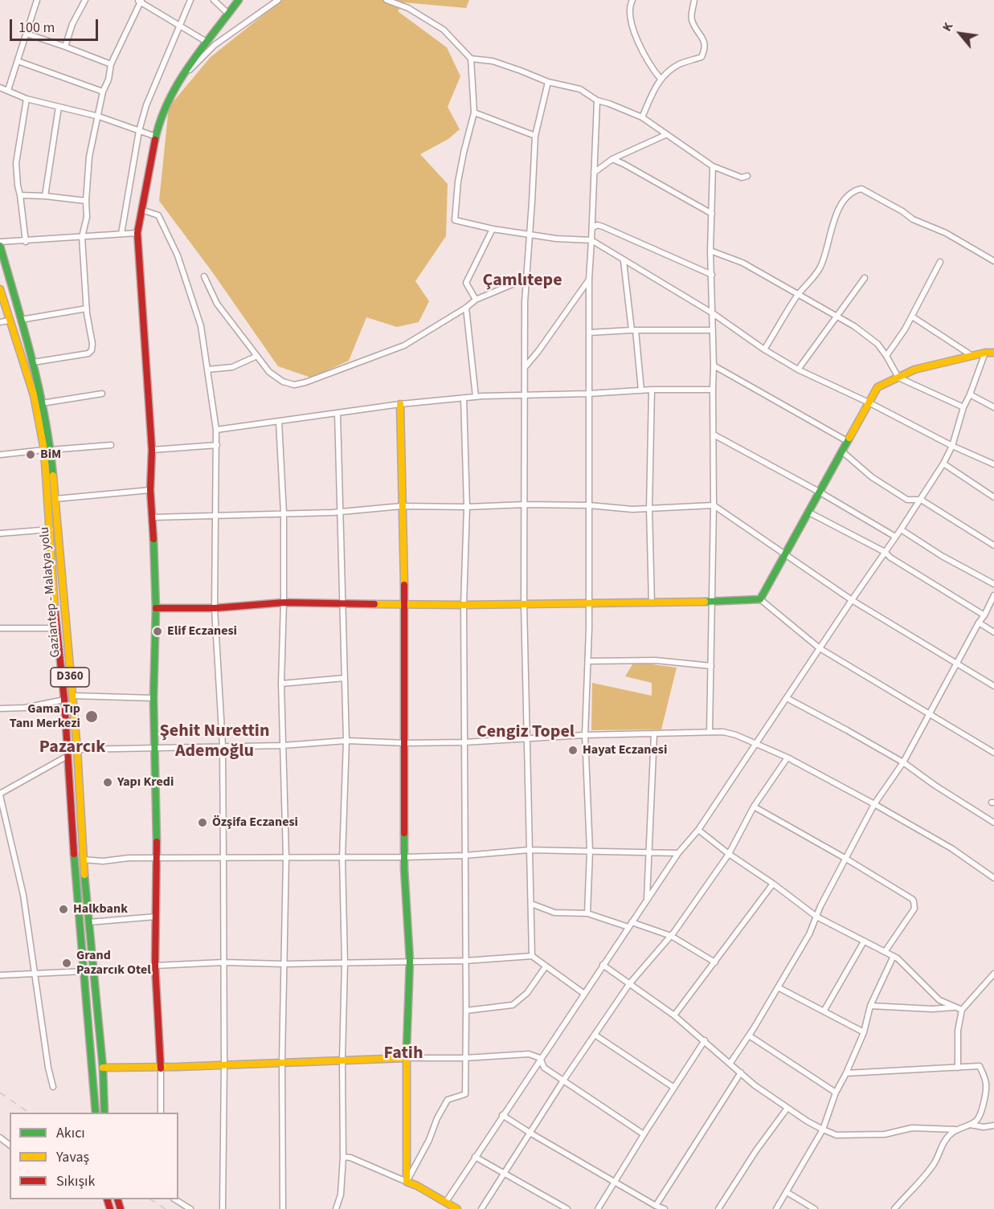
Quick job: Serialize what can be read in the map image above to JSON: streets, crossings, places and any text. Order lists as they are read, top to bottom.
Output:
{
  "streets": {
    "main road": ["Gaziantep - Malatya yolu", "D360"]
  },
  "districts": [
    "Çamlıtepe",
    "Şehit Nurettin Ademoğlu",
    "Cengiz Topel",
    "Pazarcık",
    "Fatih"
  ],
  "places": [
    "BiM",
    "Elif Eczanesi",
    "Gama Tıp Tanı Merkezi",
    "Hayat Eczanesi",
    "Yapı Kredi",
    "Özşifa Eczanesi",
    "Halkbank",
    "Grand Pazarcık Otel"
  ],
  "legend": ["Akıcı", "Yavaş", "Sıkışık"],
  "scale_bar": "100 m",
  "north": "top left"
}
